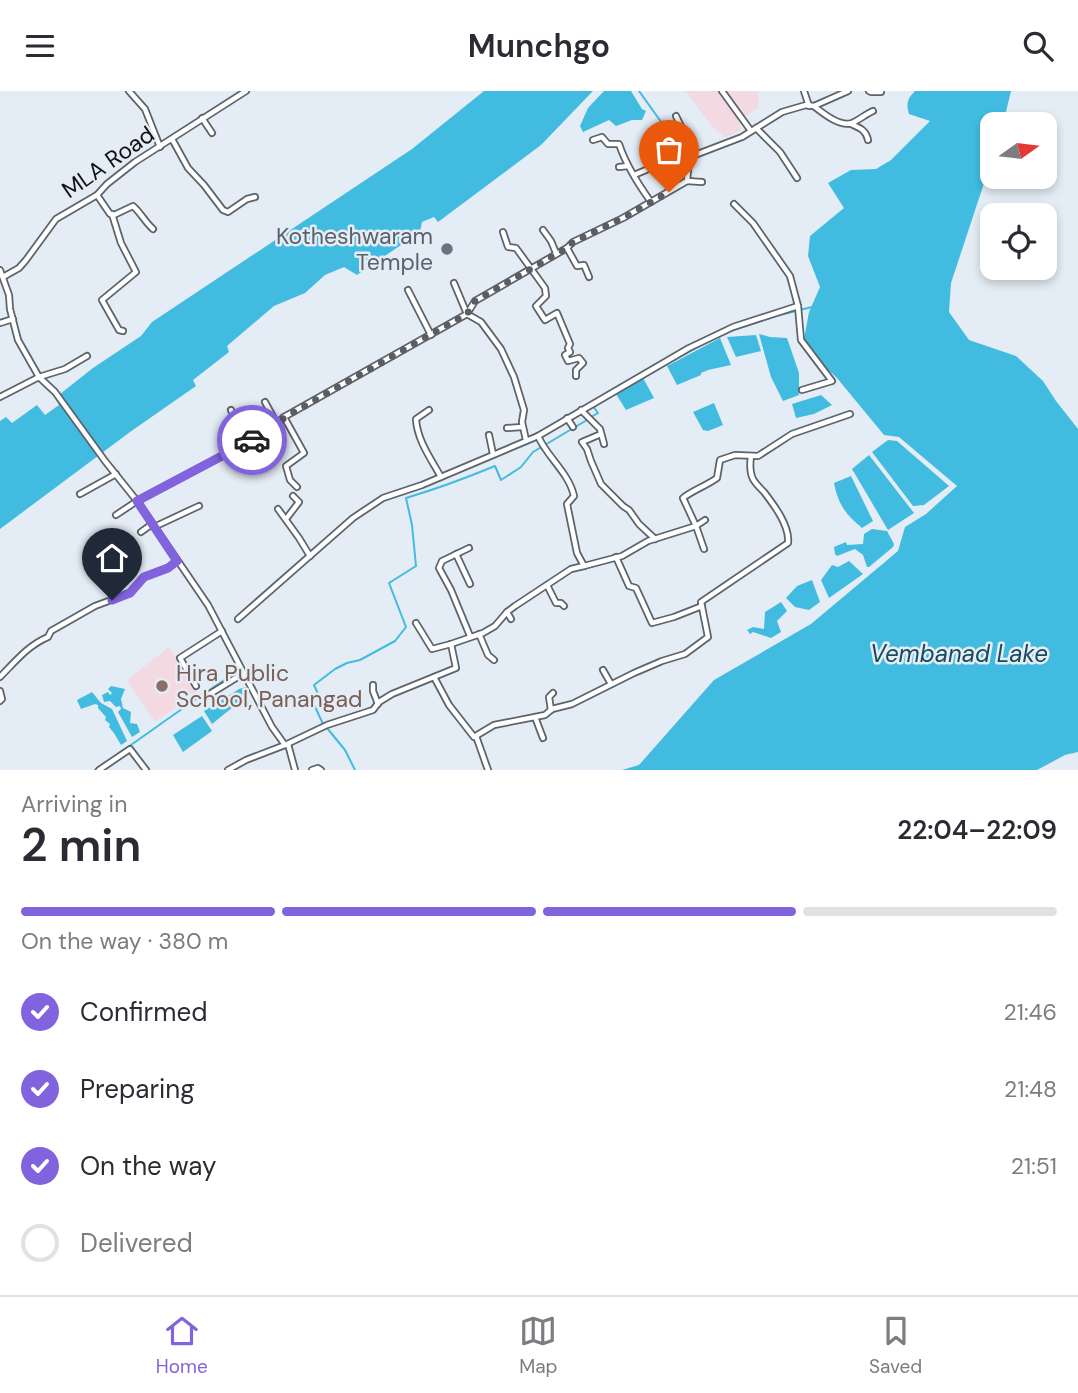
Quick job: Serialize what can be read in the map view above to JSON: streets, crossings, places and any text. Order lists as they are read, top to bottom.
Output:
{
  "streets": {
    "street": ["MLA Road"]
  },
  "water": ["Vembanad Lake"],
  "places": ["Kotheshwaram Temple", "Hira Public School, Panangad"],
  "north": "right",
  "page": {
    "header": "Munchgo",
    "heading": ["2 min", "Arriving in", "22:04–22:09"],
    "bar": "On the way · 380 m",
    "list": [
      ["Confirmed", "21:46"],
      ["Preparing", "21:48"],
      ["On the way", "21:51"],
      "Delivered"
    ],
    "tabs": ["Home", "Map", "Saved"]
  }
}
